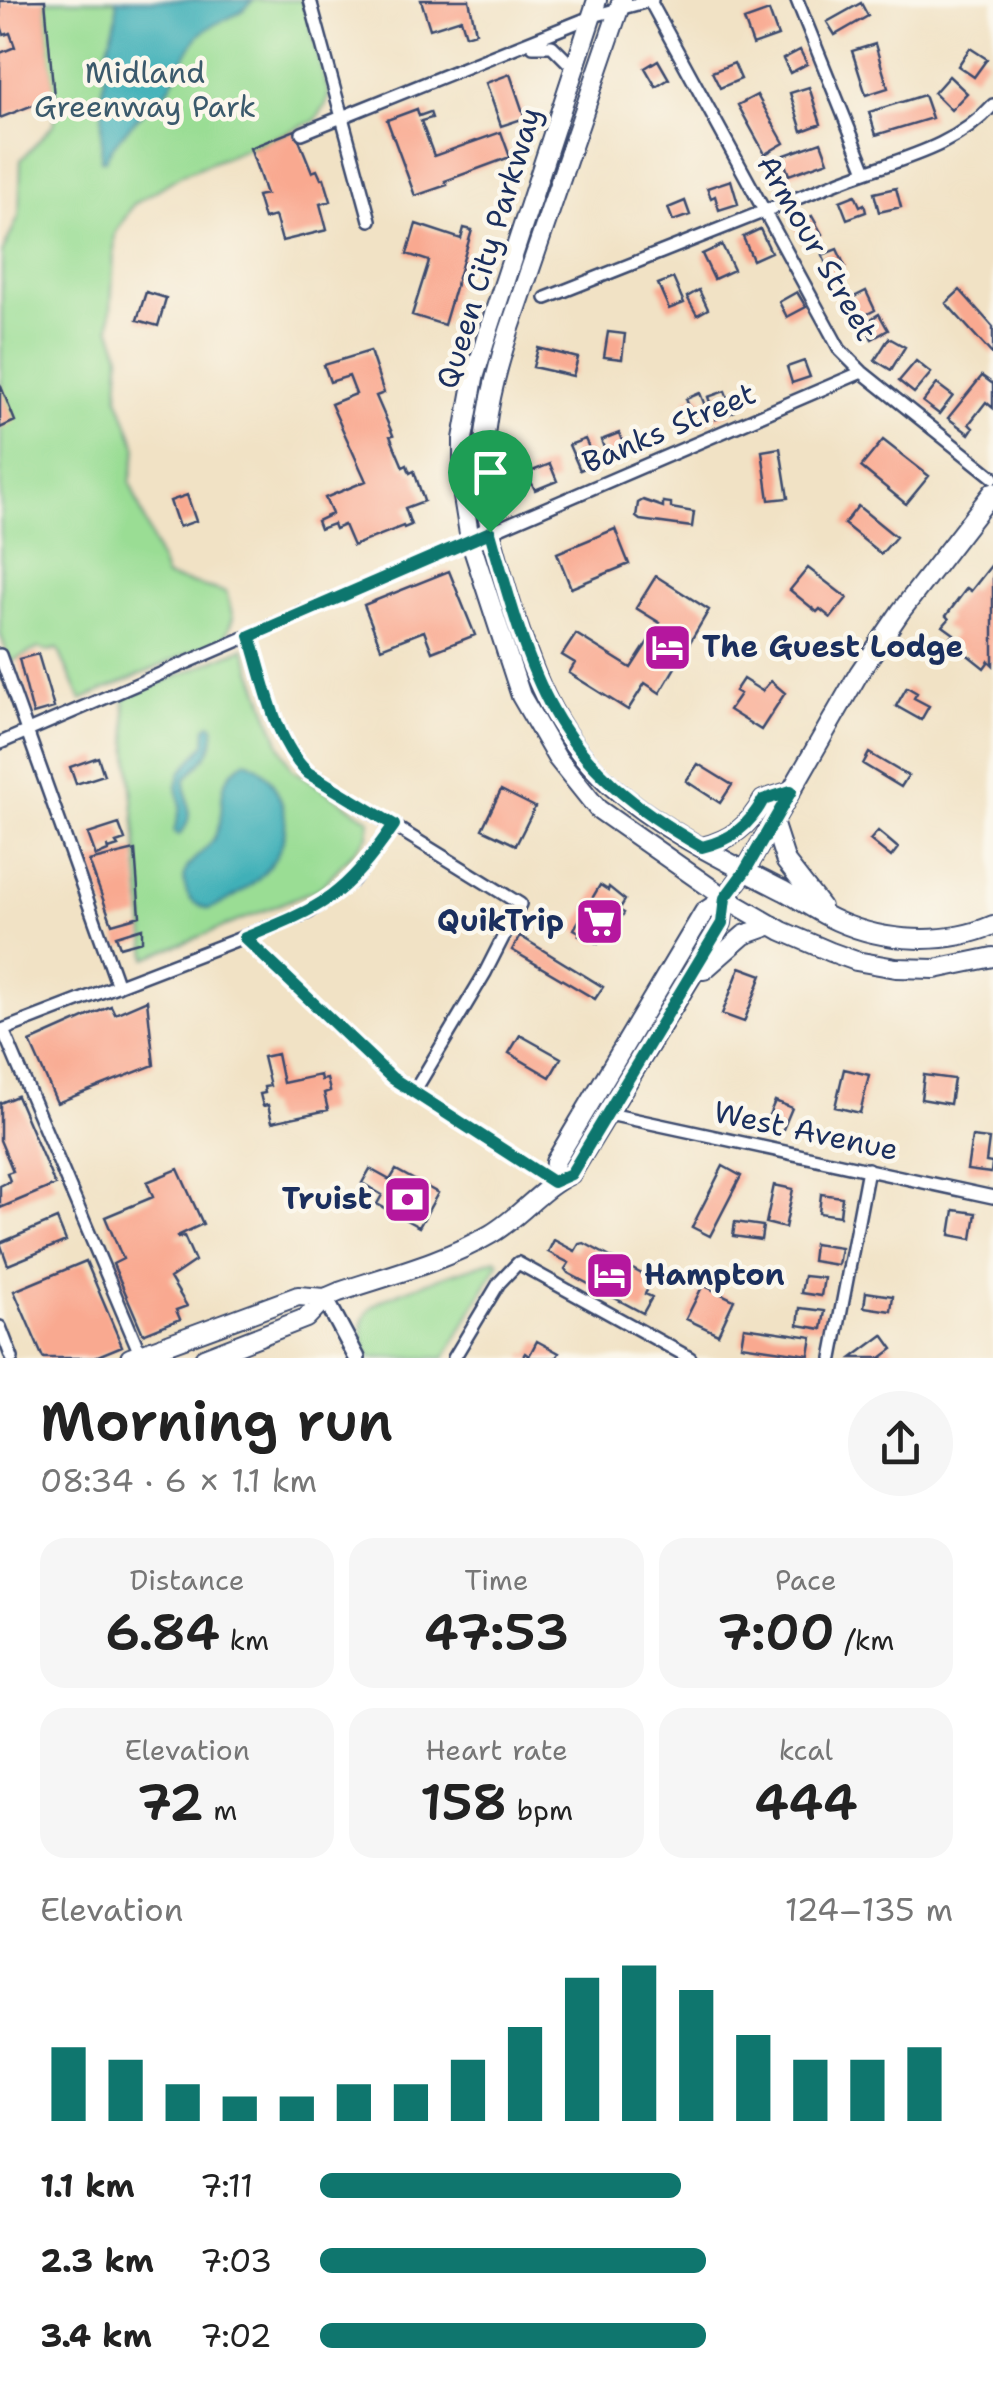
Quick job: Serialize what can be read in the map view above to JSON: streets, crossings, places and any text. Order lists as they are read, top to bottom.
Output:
{
  "streets": {
    "main road": ["Queen City Parkway"],
    "street": ["Armour Street", "Banks Street", "West Avenue"]
  },
  "crossings": [
    ["Queen City Parkway", "Banks Street"],
    ["Armour Street", "Banks Street"]
  ],
  "parks": ["Midland Greenway Park"],
  "places": {
    "hotel": ["The Guest Lodge", "Hampton"],
    "supermarket": ["QuikTrip"],
    "bank": ["Truist"]
  },
  "page": {
    "heading": ["Morning run", "08:34 · 6 × 1.1 km"],
    "stats": [
      ["Distance", "6.84 km"],
      ["Time", "47:53"],
      ["Pace", "7:00 /km"],
      ["Elevation", "72 m"],
      ["Heart rate", "158 bpm"],
      ["kcal", "444"]
    ],
    "chart": ["Elevation", "124–135 m"],
    "list": [
      {
        "name": "1.1 km",
        "note": "7:11"
      },
      {
        "name": "2.3 km",
        "note": "7:03"
      },
      {
        "name": "3.4 km",
        "note": "7:02"
      }
    ]
  }
}
